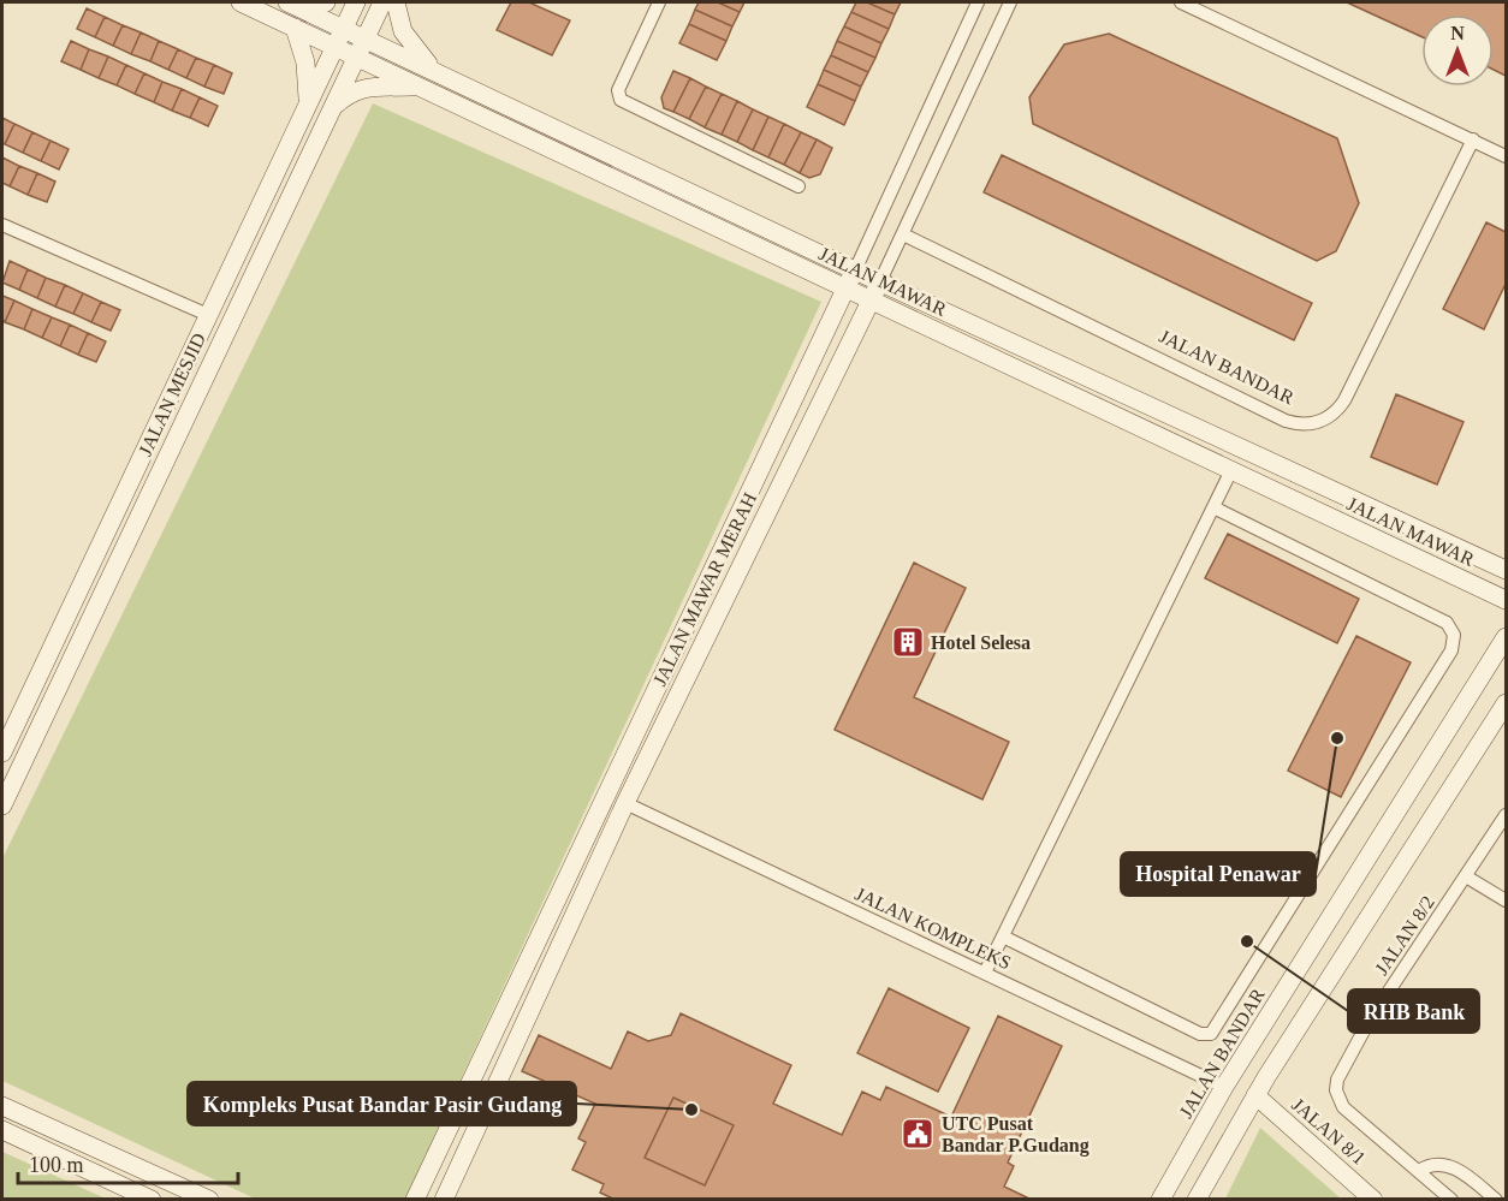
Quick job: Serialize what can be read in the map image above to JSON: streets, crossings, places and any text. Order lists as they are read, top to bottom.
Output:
{
  "streets": {
    "street": [
      "JALAN MAWAR",
      "JALAN BANDAR",
      "JALAN MESJID",
      "JALAN MAWAR MERAH",
      "JALAN KOMPLEKS",
      "JALAN 8/2",
      "JALAN 8/1"
    ]
  },
  "crossings": [
    ["JALAN MAWAR", "JALAN MESJID"],
    ["JALAN MAWAR", "JALAN MAWAR MERAH"],
    ["JALAN BANDAR", "JALAN MAWAR MERAH"],
    ["JALAN BANDAR", "JALAN KOMPLEKS"],
    ["JALAN MAWAR MERAH", "JALAN KOMPLEKS"]
  ],
  "places": {
    "building": ["Hotel Selesa"],
    "other": ["Hospital Penawar", "RHB Bank", "Kompleks Pusat Bandar Pasir Gudang"],
    "public building": ["UTC Pusat Bandar P.Gudang"]
  },
  "scale_bar": "100 m",
  "north": "top"
}
